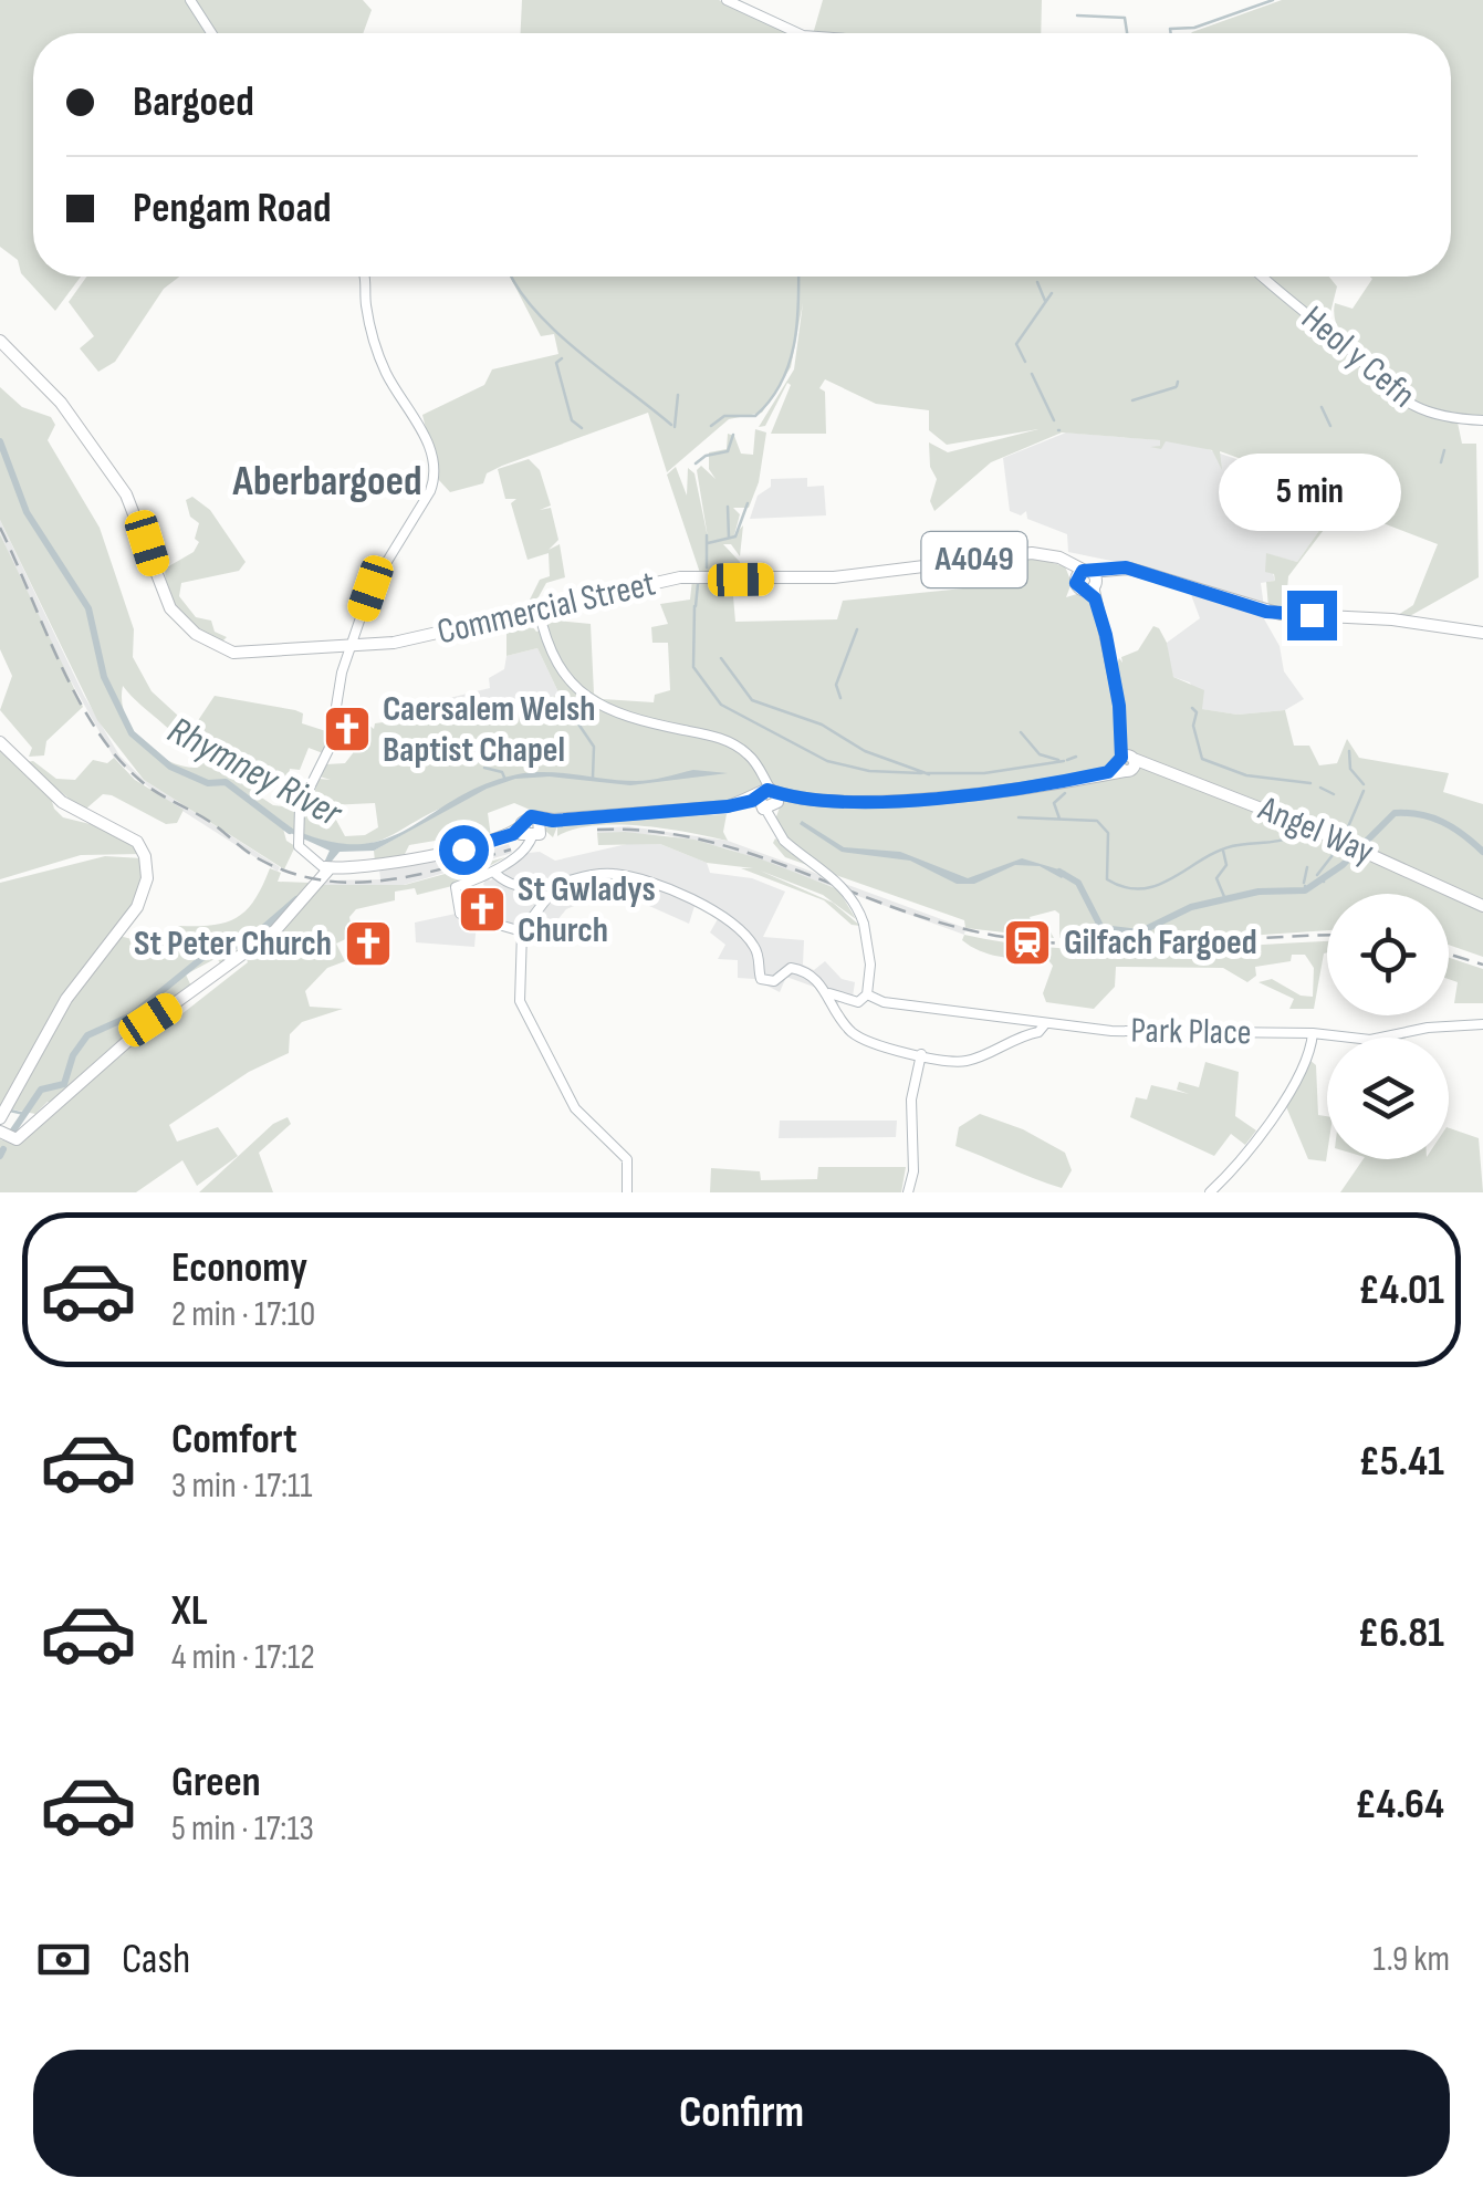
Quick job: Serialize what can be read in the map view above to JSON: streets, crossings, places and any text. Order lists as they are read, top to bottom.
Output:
{
  "streets": {
    "main road": ["A4049", "Commercial Street", "Angel Way"],
    "street": ["Heol y Cefn", "Park Place"]
  },
  "crossings": [
    ["A4049", "Commercial Street"]
  ],
  "districts": ["Aberbargoed"],
  "water": ["Rhymney River"],
  "places": {
    "church": ["Caersalem Welsh Baptist Chapel", "St Gwladys Church", "St Peter Church"],
    "station": ["Gilfach Fargoed"]
  },
  "page": {
    "banner": ["Bargoed", "Pengam Road"],
    "bubble": "5 min",
    "list": [
      {
        "name": "Economy",
        "note": "2 min · 17:10",
        "value": "£4.01"
      },
      {
        "name": "Comfort",
        "note": "3 min · 17:11",
        "value": "£5.41"
      },
      {
        "name": "XL",
        "note": "4 min · 17:12",
        "value": "£6.81"
      },
      {
        "name": "Green",
        "note": "5 min · 17:13",
        "value": "£4.64"
      }
    ],
    "pay": ["Cash", "1.9 km"],
    "buttons": "Confirm"
  }
}
